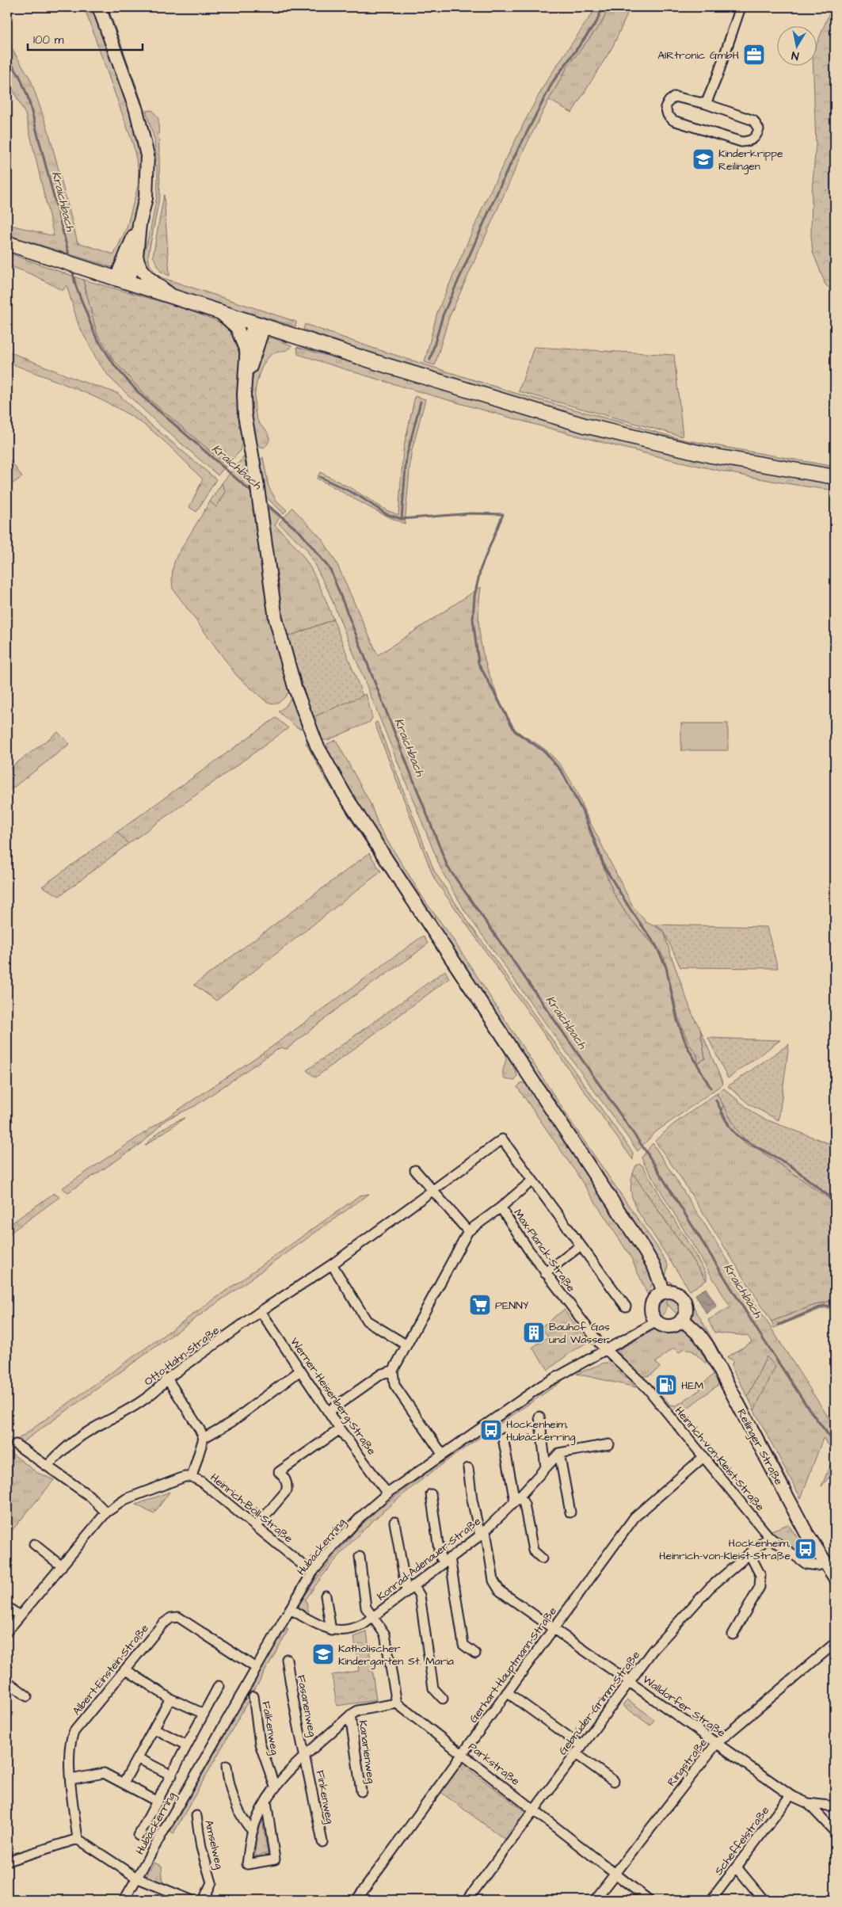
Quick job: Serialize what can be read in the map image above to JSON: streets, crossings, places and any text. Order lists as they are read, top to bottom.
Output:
{
  "streets": {
    "main road": ["Reilinger Straße"],
    "street": [
      "Max-Planck-Straße",
      "Otto-Hahn-Straße",
      "Werner-Heisenberg-Straße",
      "Heinrich-von-Kleist-Straße",
      "Heinrich-Böll-Straße",
      "Hubäckerring",
      "Konrad-Adenauer-Straße",
      "Gerhart-Hauptmann-Straße",
      "Albert-Einstein-Straße",
      "Gebrüder-Grimm-Straße",
      "Fasanenweg",
      "Walldorfer Straße",
      "Falkenweg",
      "Kanarienweg",
      "Ringstraße",
      "Parkstraße",
      "Finkenweg",
      "Scheffelstraße",
      "Amselweg"
    ]
  },
  "crossings": [
    ["Max-Planck-Straße", "Heinrich-von-Kleist-Straße"],
    ["Max-Planck-Straße", "Hubäckerring"],
    ["Otto-Hahn-Straße", "Werner-Heisenberg-Straße"],
    ["Werner-Heisenberg-Straße", "Hubäckerring"],
    ["Reilinger Straße", "Heinrich-von-Kleist-Straße"],
    ["Reilinger Straße", "Hubäckerring"],
    ["Heinrich-von-Kleist-Straße", "Hubäckerring"],
    ["Heinrich-von-Kleist-Straße", "Gerhart-Hauptmann-Straße"],
    ["Heinrich-von-Kleist-Straße", "Gebrüder-Grimm-Straße"],
    ["Heinrich-Böll-Straße", "Hubäckerring"],
    ["Hubäckerring", "Konrad-Adenauer-Straße"],
    ["Hubäckerring", "Albert-Einstein-Straße"],
    ["Konrad-Adenauer-Straße", "Walldorfer Straße"],
    ["Gerhart-Hauptmann-Straße", "Walldorfer Straße"],
    ["Gerhart-Hauptmann-Straße", "Parkstraße"],
    ["Gebrüder-Grimm-Straße", "Walldorfer Straße"],
    ["Gebrüder-Grimm-Straße", "Parkstraße"],
    ["Fasanenweg", "Finkenweg"],
    ["Walldorfer Straße", "Ringstraße"],
    ["Walldorfer Straße", "Scheffelstraße"],
    ["Ringstraße", "Parkstraße"]
  ],
  "water": ["Kraichbach"],
  "places": {
    "office": ["AIRtronic GmbH"],
    "school or university": ["Kinderkrippe Reilingen", "Katholischer Kindergarten St. Maria"],
    "supermarket": ["PENNY"],
    "building": ["Bauhof Gas und Wasser"],
    "fuel station": ["HEM"],
    "bus stop": ["Hockenheim, Hubäckerring", "Hockenheim, Heinrich-von-Kleist-Straße"]
  },
  "scale_bar": "100 m",
  "north": "bottom"
}
